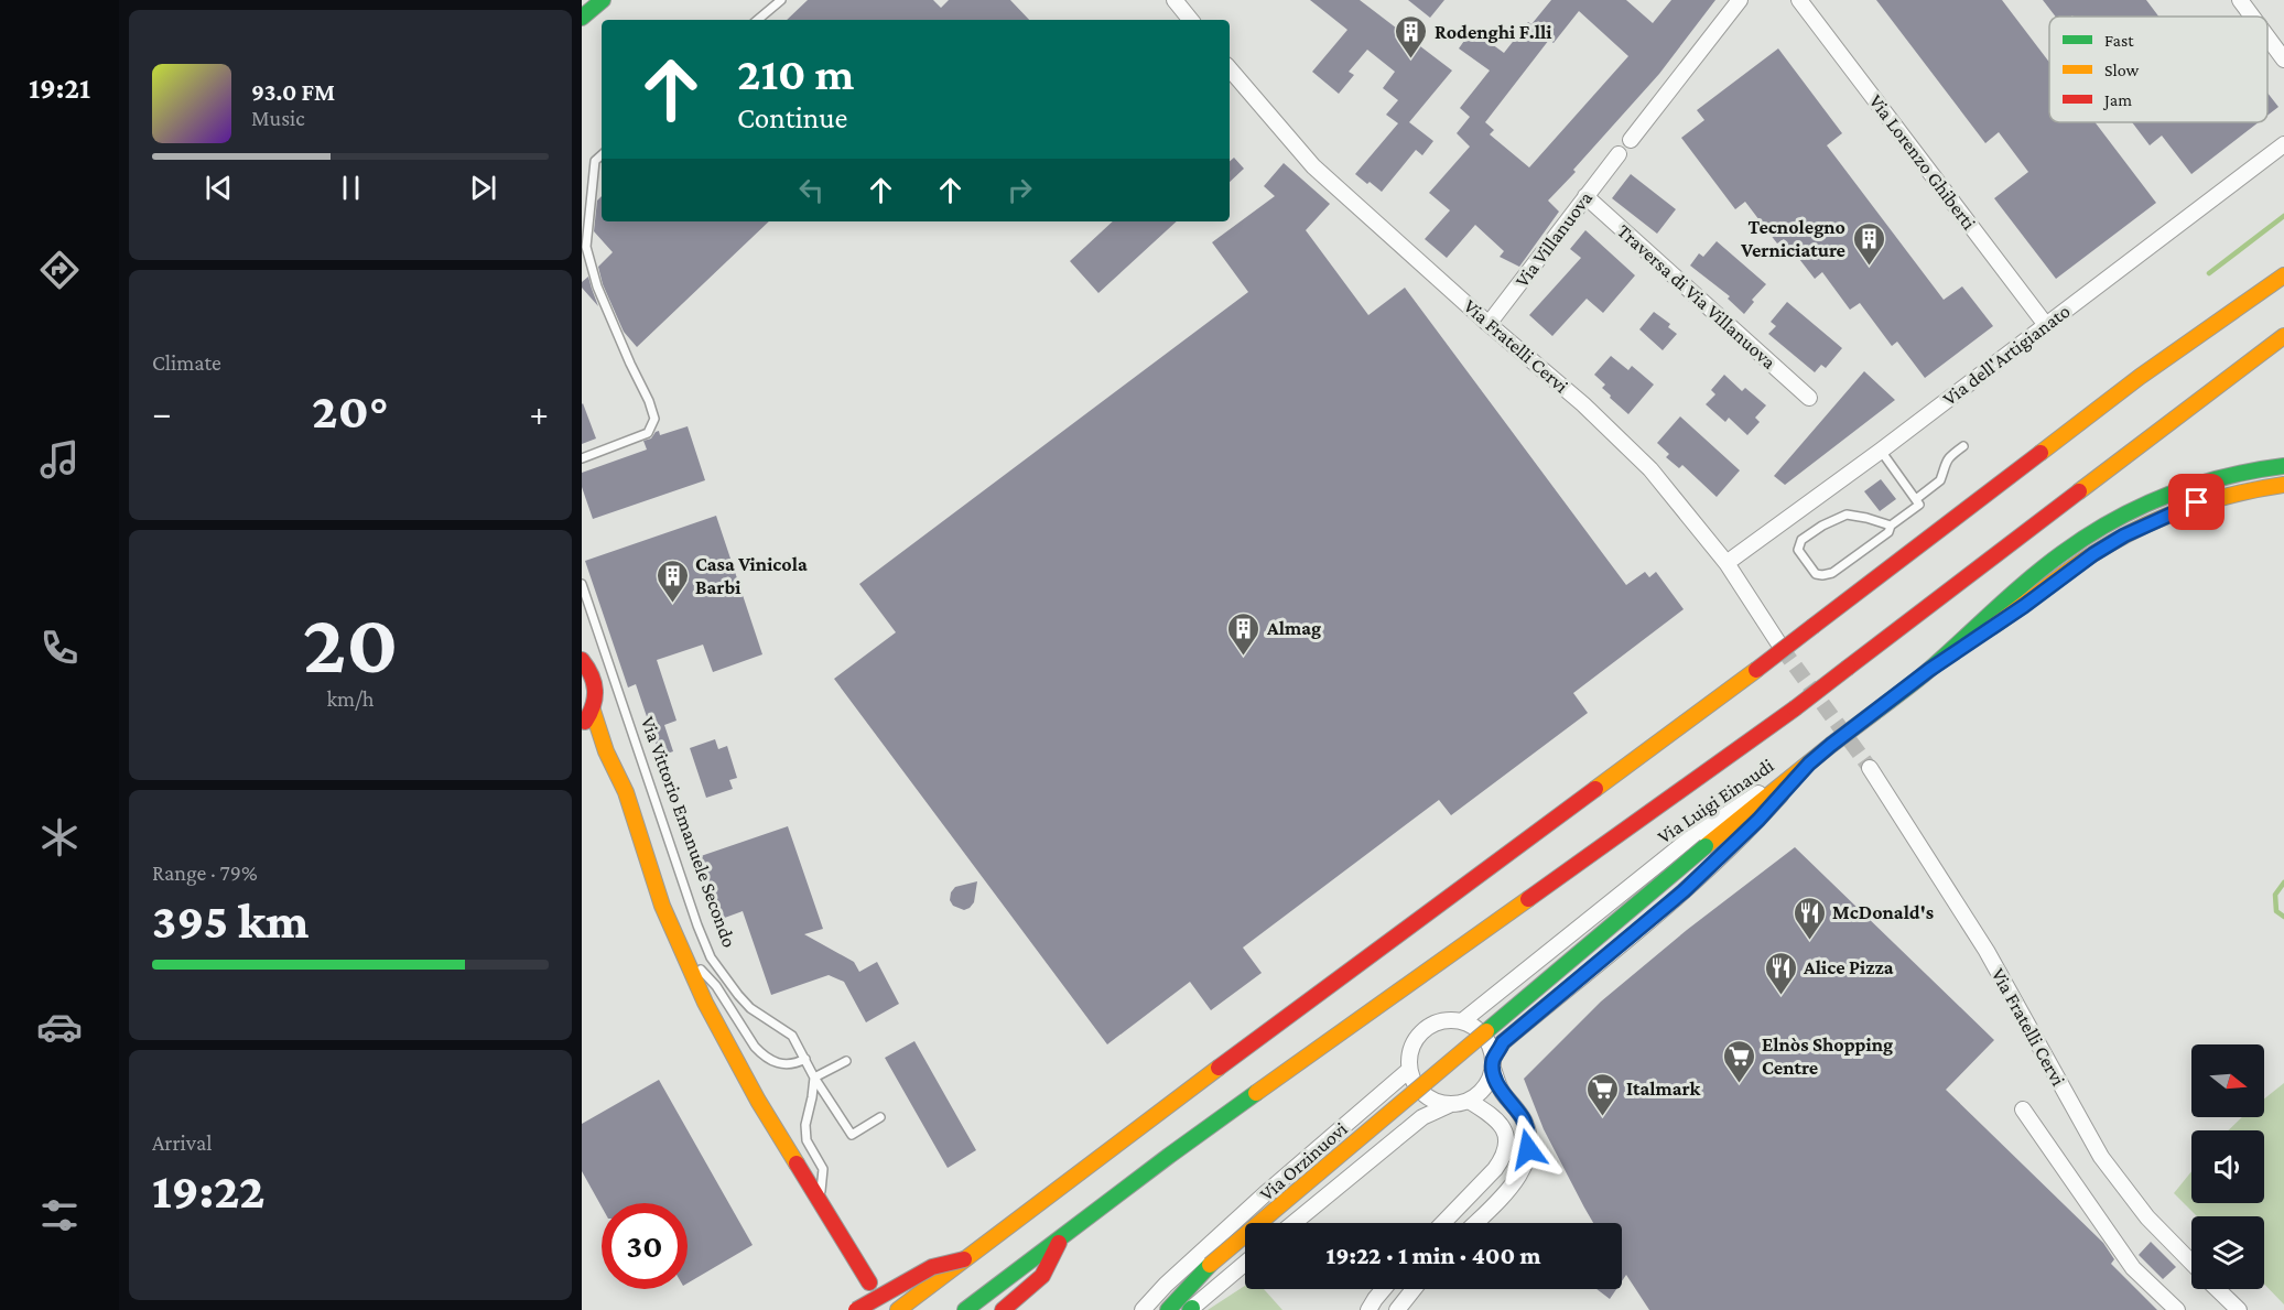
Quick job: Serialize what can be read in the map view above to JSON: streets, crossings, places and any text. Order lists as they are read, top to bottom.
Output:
{
  "streets": {
    "street": [
      "Via Lorenzo Ghiberti",
      "Via Villanuova",
      "Traversa di Via Villanuova",
      "Via Fratelli Cervi",
      "Via dell'Artigianato",
      "Via Luigi Einaudi",
      "Via Orzinuovi"
    ],
    "lane": ["Via Vittorio Emanuele Secondo"]
  },
  "crossings": [
    ["Via Lorenzo Ghiberti", "Via dell'Artigianato"],
    ["Via Villanuova", "Traversa di Via Villanuova"],
    ["Via Villanuova", "Via Fratelli Cervi"],
    ["Via Fratelli Cervi", "Via dell'Artigianato"],
    ["Via Luigi Einaudi", "Via Orzinuovi"]
  ],
  "places": {
    "building": [
      "Rodenghi F.lli",
      "Tecnolegno Verniciature",
      "Casa Vinicola Barbi",
      "Almag"
    ],
    "restaurant": ["McDonald's", "Alice Pizza"],
    "supermarket": ["Elnòs Shopping Centre", "Italmark"]
  },
  "legend": ["Fast", "Slow", "Jam"],
  "north": "right",
  "page": {
    "tabs": "19:21",
    "turn": ["210 m", "Continue"],
    "song": ["93.0 FM", "Music"],
    "tile": [
      "Climate",
      ["20", "km/h"],
      ["Range · 79%", "395 km"],
      ["Arrival", "19:22"]
    ],
    "heat": ["−", "20°", "+"],
    "limit": "30",
    "trip": "19:22 · 1 min · 400 m"
  }
}
